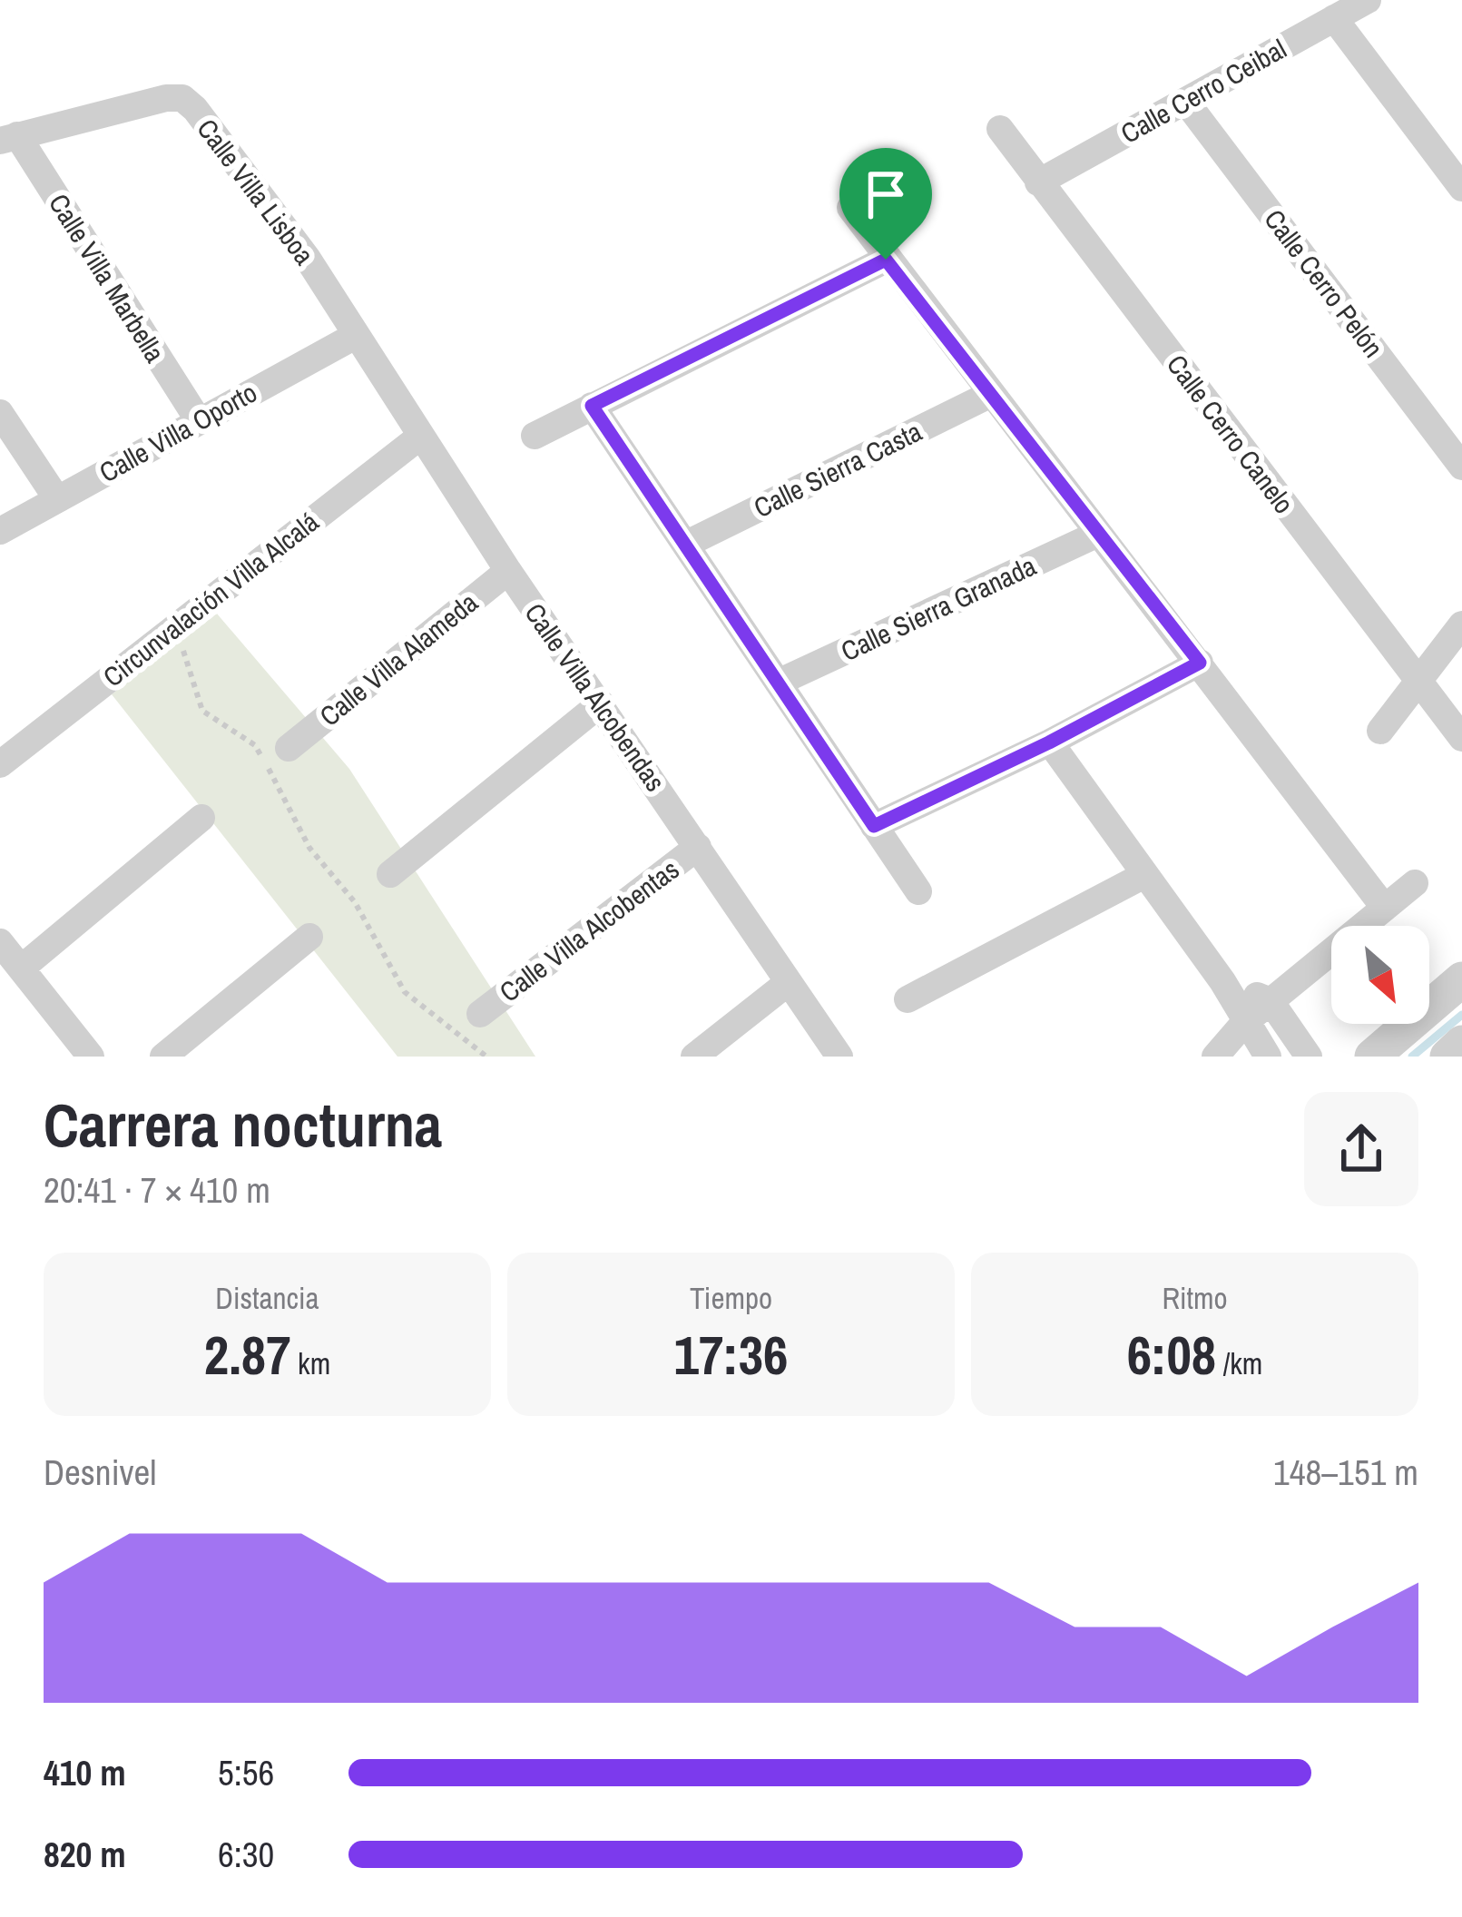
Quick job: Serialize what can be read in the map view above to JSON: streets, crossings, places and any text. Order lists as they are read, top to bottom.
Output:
{
  "streets": {
    "street": [
      "Calle Cerro Ceibal",
      "Calle Villa Lisboa",
      "Calle Villa Marbella",
      "Calle Cerro Pelón",
      "Calle Villa Oporto",
      "Calle Cerro Canelo",
      "Calle Sierra Casta",
      "Circunvalación Villa Alcalá",
      "Calle Sierra Granada",
      "Calle Villa Alameda",
      "Calle Villa Alcobendas",
      "Calle Villa Alcobentas"
    ]
  },
  "crossings": [
    ["Calle Cerro Ceibal", "Calle Cerro Pelón"],
    ["Calle Cerro Ceibal", "Calle Cerro Canelo"],
    ["Calle Villa Lisboa", "Calle Villa Marbella"],
    ["Calle Villa Lisboa", "Calle Villa Oporto"],
    ["Calle Villa Lisboa", "Calle Villa Alcobendas"],
    ["Calle Villa Marbella", "Calle Villa Oporto"],
    ["Calle Villa Oporto", "Calle Villa Alcobendas"],
    ["Circunvalación Villa Alcalá", "Calle Villa Alcobendas"],
    ["Calle Villa Alameda", "Calle Villa Alcobendas"],
    ["Calle Villa Alcobendas", "Calle Villa Alcobentas"]
  ],
  "north": "bottom right",
  "page": {
    "heading": ["Carrera nocturna", "20:41 · 7 × 410 m"],
    "stats": [
      ["Distancia", "2.87 km"],
      ["Tiempo", "17:36"],
      ["Ritmo", "6:08 /km"]
    ],
    "chart": ["Desnivel", "148–151 m"],
    "list": [
      {
        "name": "410 m",
        "note": "5:56"
      },
      {
        "name": "820 m",
        "note": "6:30"
      }
    ]
  }
}
